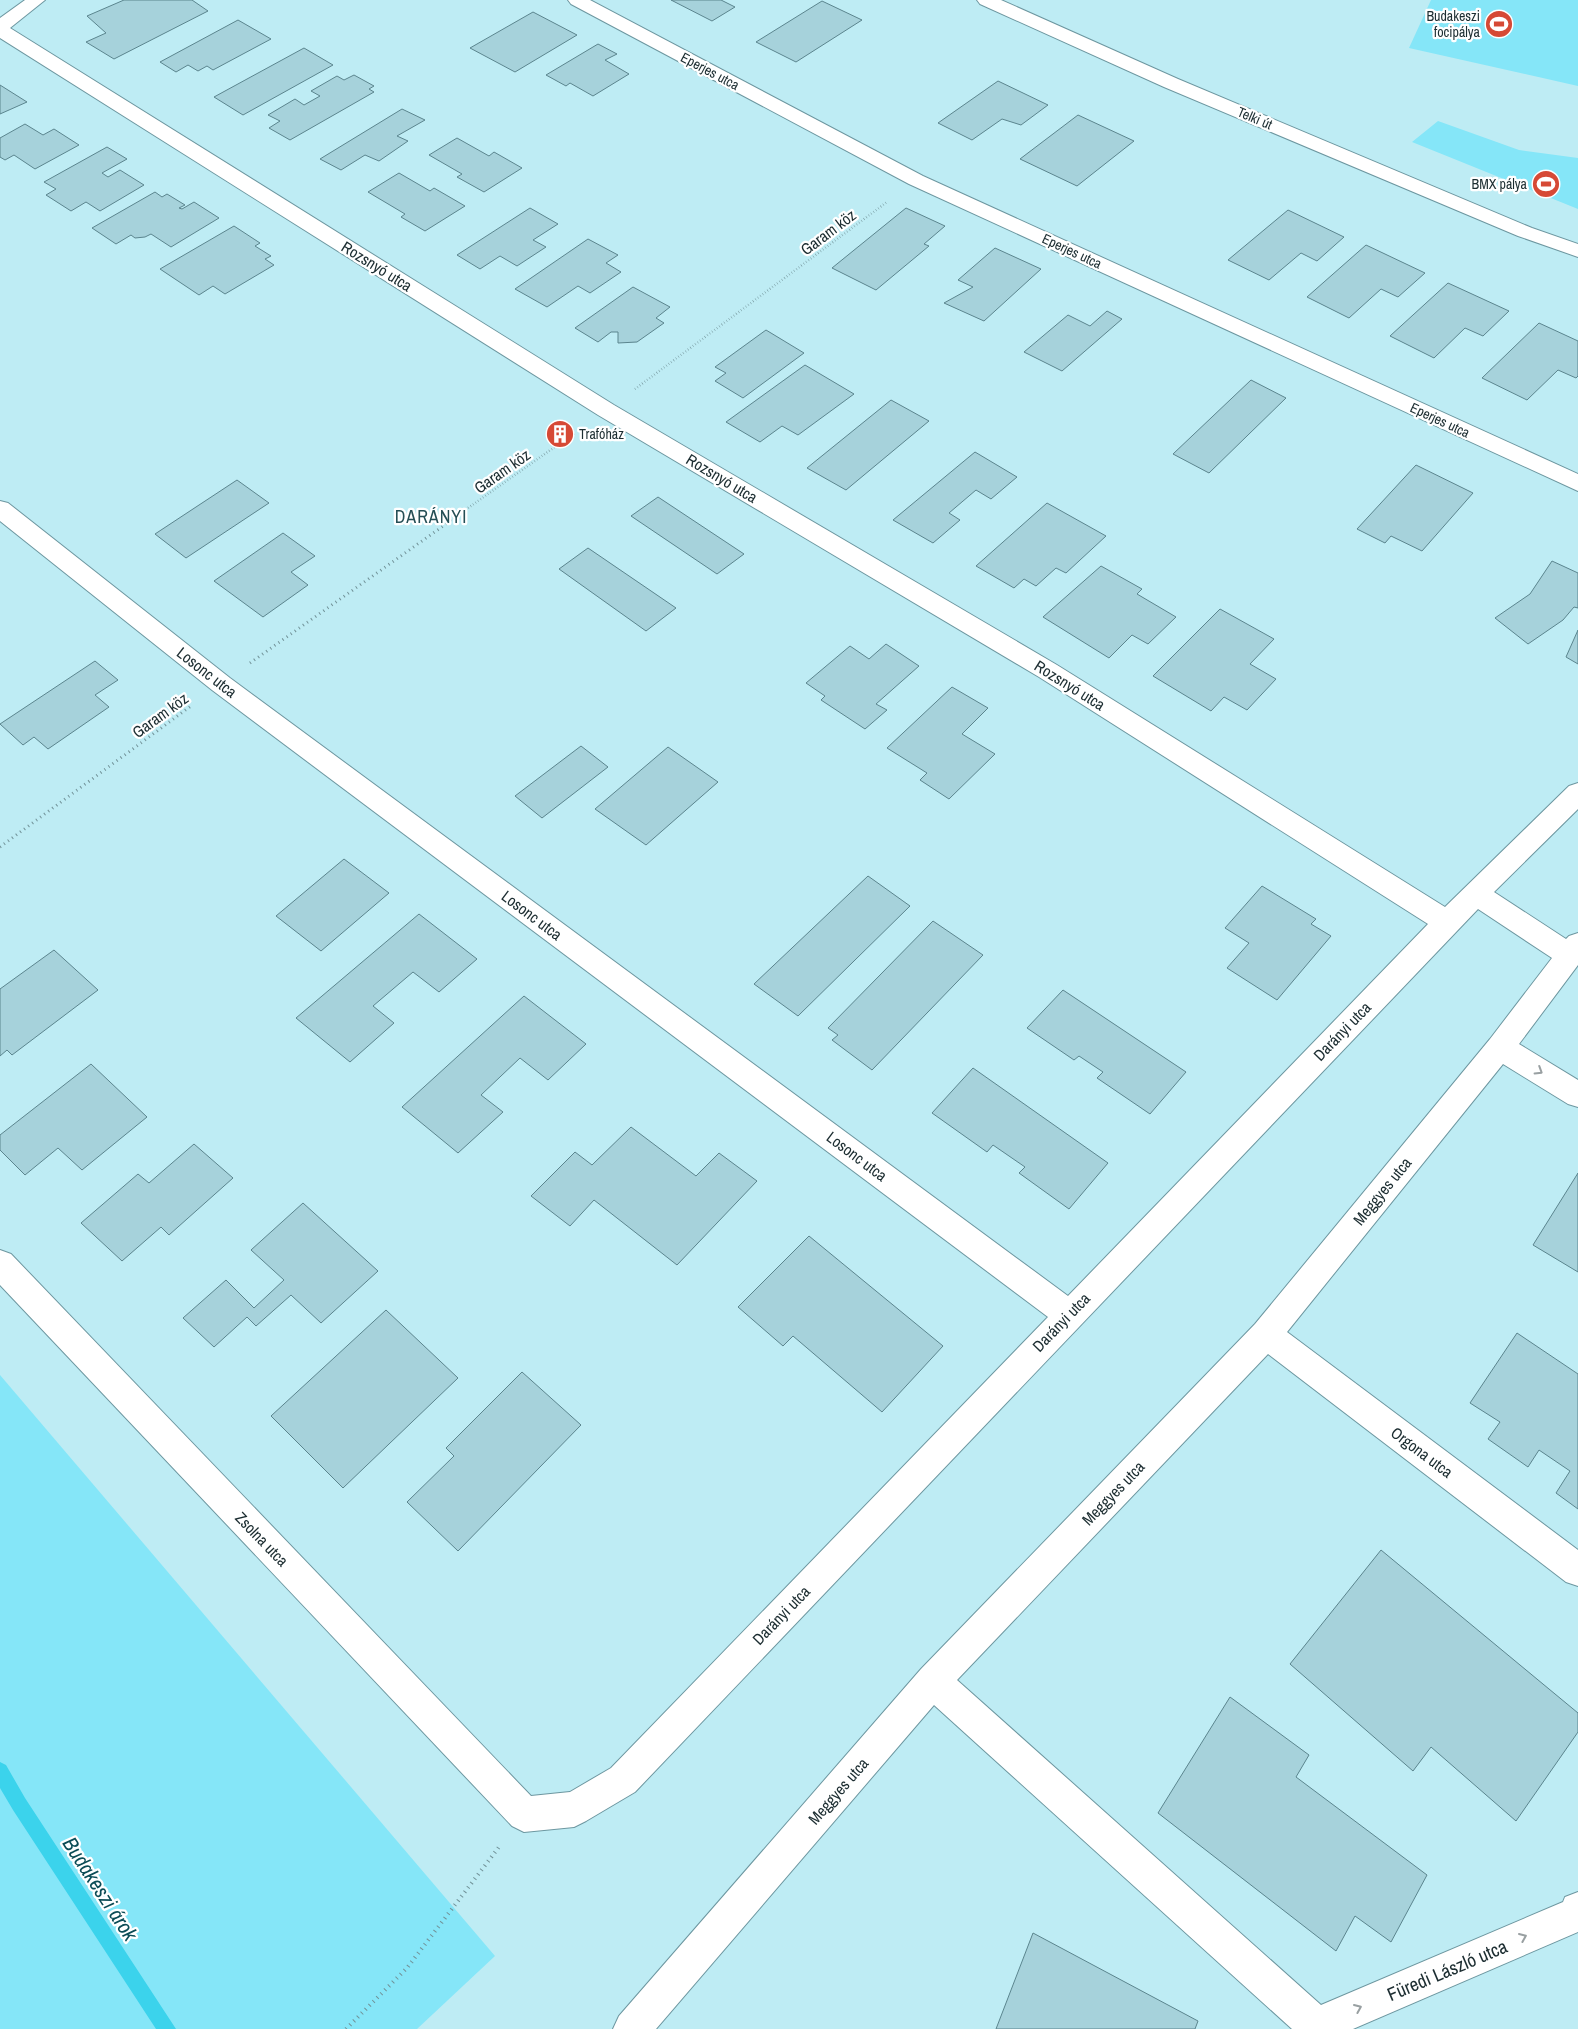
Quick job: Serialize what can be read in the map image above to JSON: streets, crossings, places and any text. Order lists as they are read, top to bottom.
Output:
{
  "streets": {
    "street": [
      "Eperjes utca",
      "Telki út",
      "Rozsnyó utca",
      "Losonc utca",
      "Darányi utca",
      "Meggyes utca",
      "Orgona utca",
      "Zsolna utca",
      "Füredi László utca"
    ],
    "path": ["Garam köz"]
  },
  "crossings": [
    ["Eperjes utca", "Garam köz"],
    ["Garam köz", "Rozsnyó utca"],
    ["Garam köz", "Losonc utca"],
    ["Rozsnyó utca", "Darányi utca"],
    ["Losonc utca", "Darányi utca"],
    ["Darányi utca", "Zsolna utca"],
    ["Meggyes utca", "Orgona utca"]
  ],
  "one_way": ["Füredi László utca"],
  "districts": ["DARÁNYI"],
  "water": ["Budakeszi árok"],
  "places": {
    "sports": ["Budakeszi focipálya", "BMX pálya"],
    "building": ["Trafóház"]
  }
}
